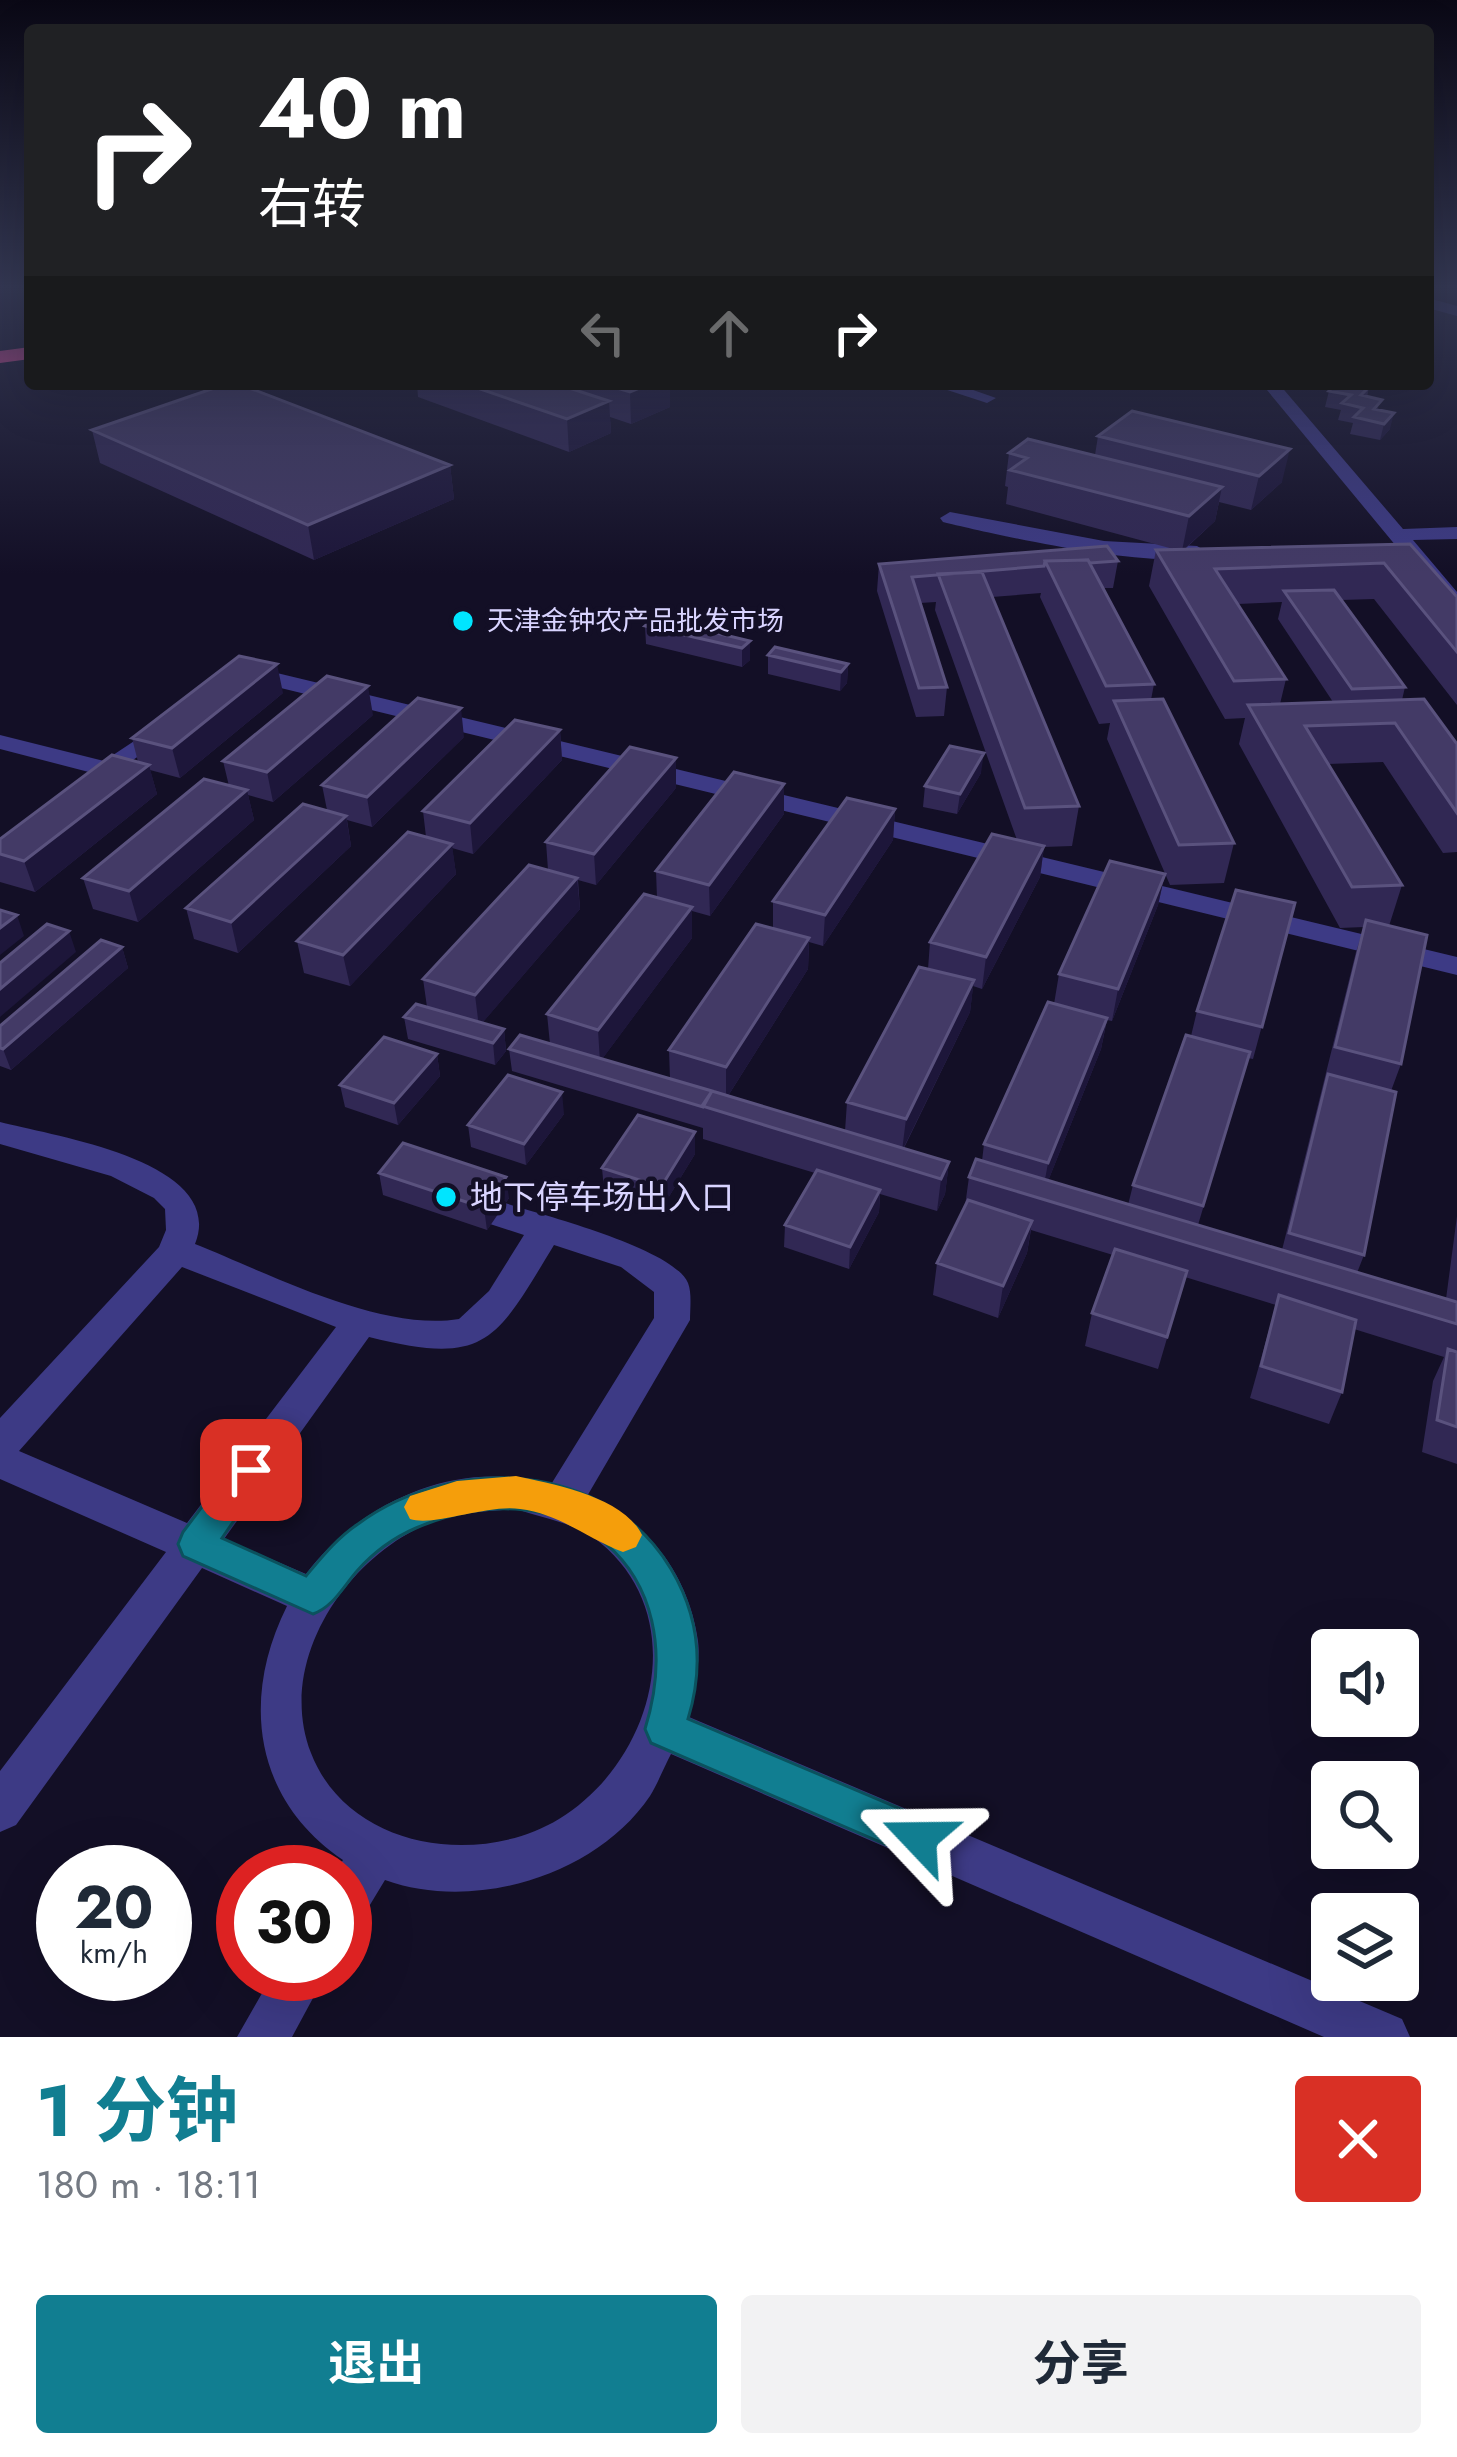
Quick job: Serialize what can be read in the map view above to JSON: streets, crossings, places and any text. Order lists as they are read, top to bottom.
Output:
{
  "places": ["天津金钟农产品批发市场", "地下停车场出入口"],
  "page": {
    "turn": ["40 m", "右转"],
    "speed": "20 km/h",
    "limit": "30",
    "heading": ["1 分钟", "180 m · 18:11"],
    "buttons": ["退出", "分享"]
  }
}
